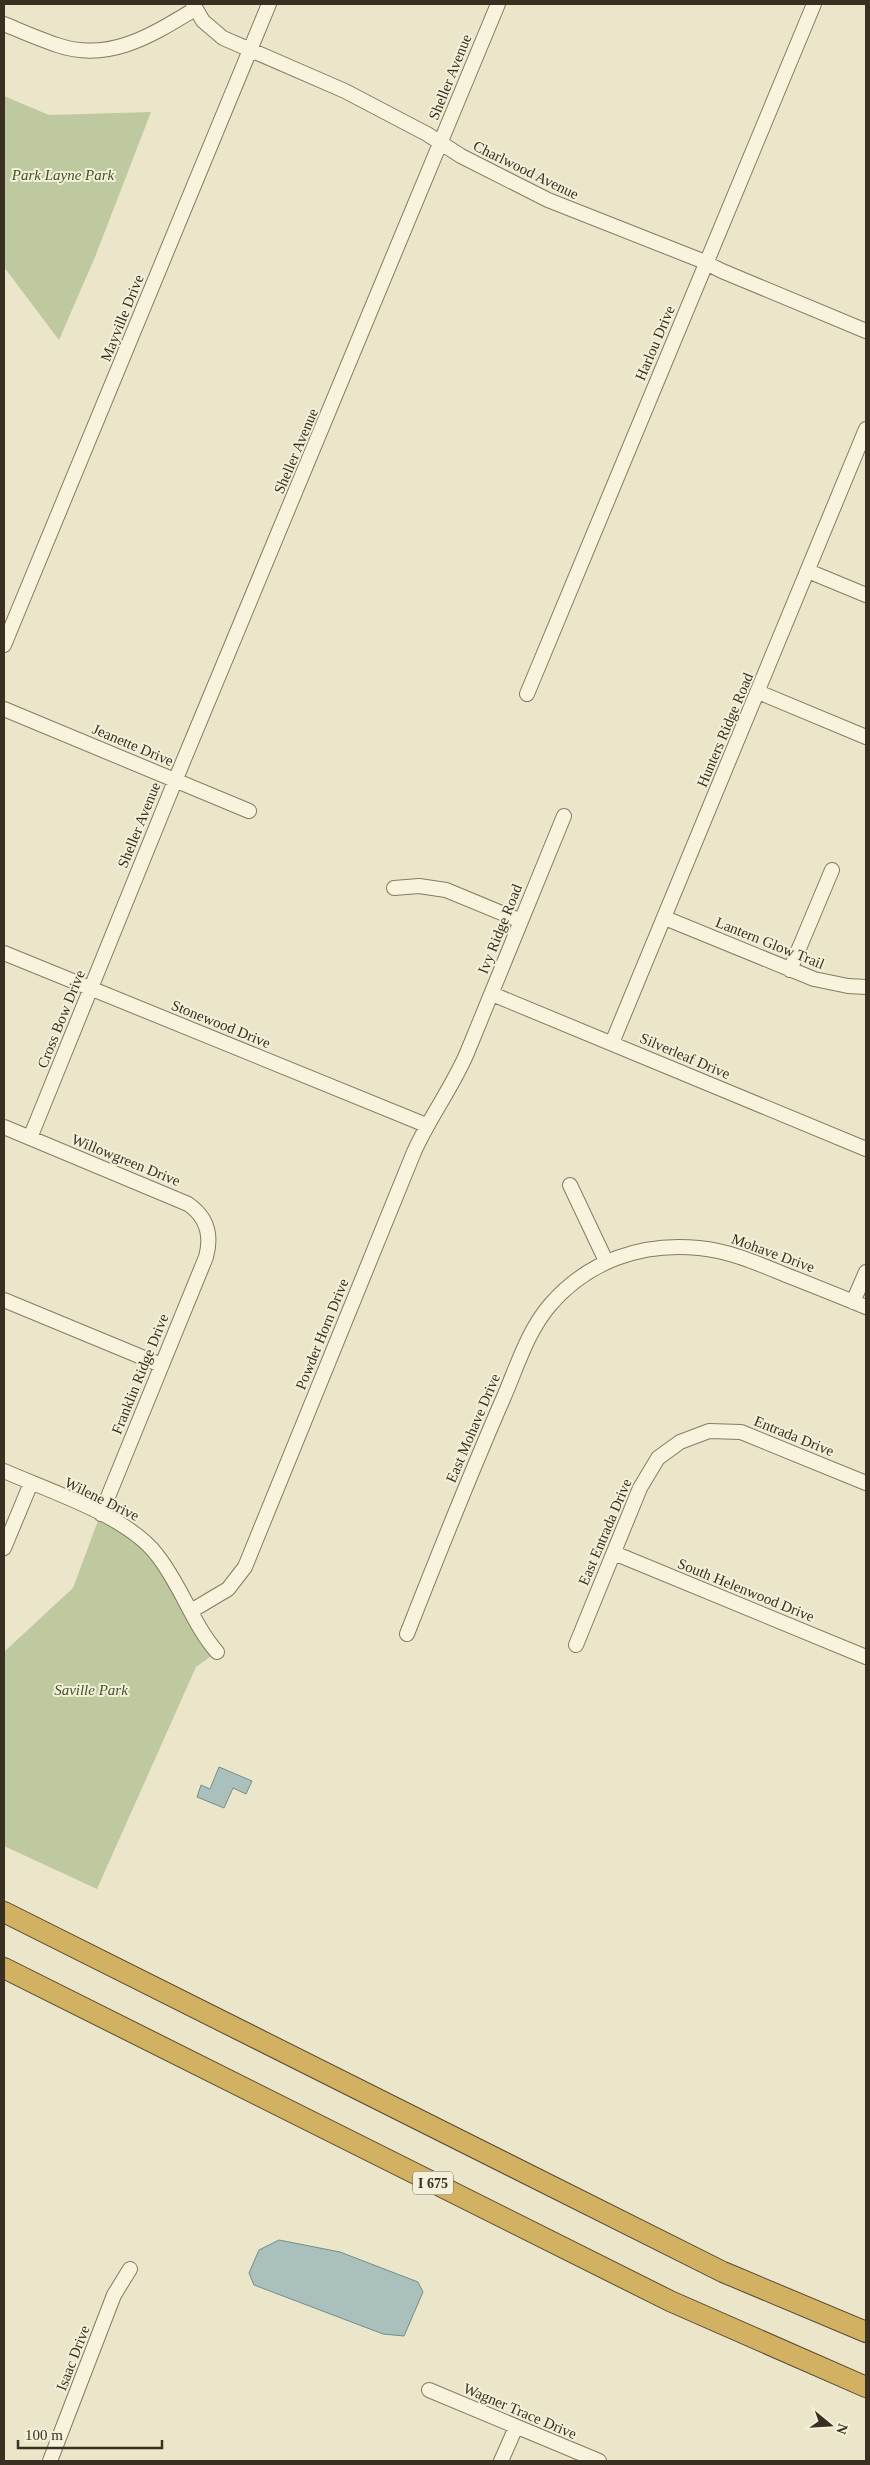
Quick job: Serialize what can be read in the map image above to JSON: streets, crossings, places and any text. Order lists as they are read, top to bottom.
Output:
{
  "streets": {
    "highway": ["I 675"],
    "street": [
      "Sheller Avenue",
      "Charlwood Avenue",
      "Mayville Drive",
      "Harlou Drive",
      "Hunters Ridge Road",
      "Jeanette Drive",
      "Ivy Ridge Road",
      "Lantern Glow Trail",
      "Cross Bow Drive",
      "Stonewood Drive",
      "Silverleaf Drive",
      "Willowgreen Drive",
      "Mohave Drive",
      "Powder Horn Drive",
      "Franklin Ridge Drive",
      "East Mohave Drive",
      "Entrada Drive",
      "Wilene Drive",
      "East Entrada Drive",
      "South Helenwood Drive",
      "Isaac Drive",
      "Wagner Trace Drive"
    ]
  },
  "crossings": [
    ["Sheller Avenue", "Charlwood Avenue"],
    ["Sheller Avenue", "Jeanette Drive"],
    ["Sheller Avenue", "Cross Bow Drive"],
    ["Charlwood Avenue", "Mayville Drive"],
    ["Charlwood Avenue", "Harlou Drive"],
    ["Hunters Ridge Road", "Lantern Glow Trail"],
    ["Hunters Ridge Road", "Silverleaf Drive"],
    ["Ivy Ridge Road", "Silverleaf Drive"],
    ["Ivy Ridge Road", "Powder Horn Drive"],
    ["Cross Bow Drive", "Stonewood Drive"],
    ["Cross Bow Drive", "Willowgreen Drive"],
    ["Stonewood Drive", "Powder Horn Drive"],
    ["Willowgreen Drive", "Franklin Ridge Drive"],
    ["Mohave Drive", "East Mohave Drive"],
    ["Powder Horn Drive", "Wilene Drive"],
    ["Franklin Ridge Drive", "Wilene Drive"],
    ["Entrada Drive", "East Entrada Drive"],
    ["East Entrada Drive", "South Helenwood Drive"]
  ],
  "parks": ["Park Layne Park", "Saville Park"],
  "scale_bar": "100 m",
  "north": "right"
}
